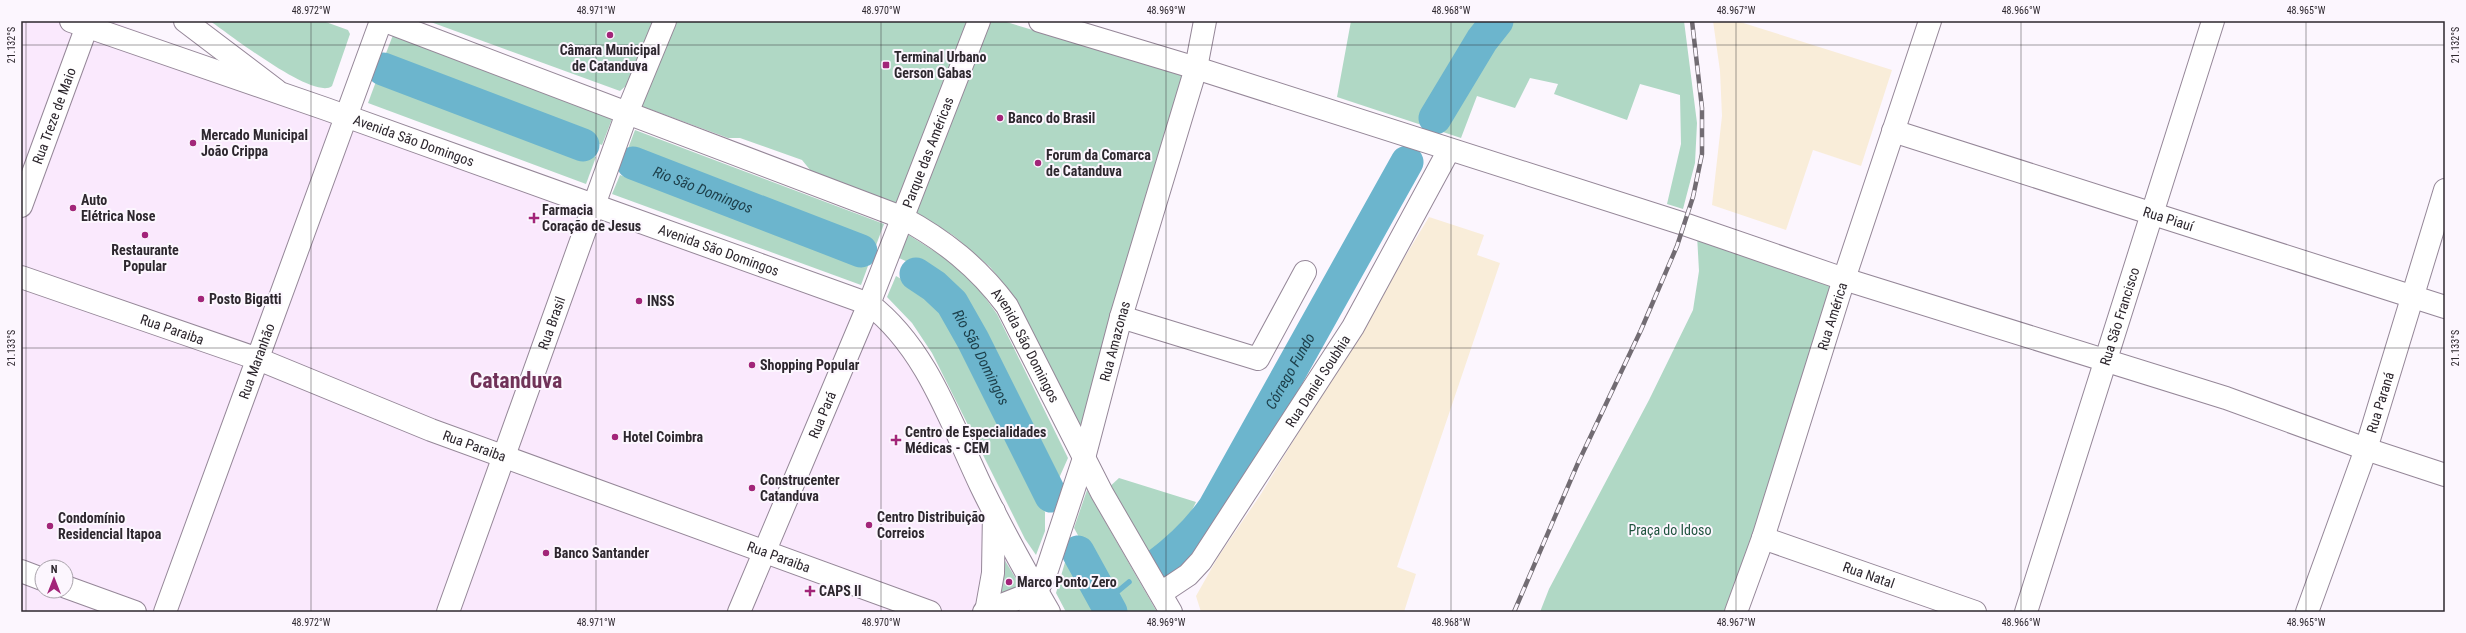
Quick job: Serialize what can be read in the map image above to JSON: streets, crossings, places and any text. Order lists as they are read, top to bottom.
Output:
{
  "streets": {
    "street": [
      "Rua Treze de Maio",
      "Avenida São Domingos",
      "Parque das Américas",
      "Rua Piauí",
      "Rua São Francisco",
      "Rua América",
      "Rua Brasil",
      "Rua Paraiba",
      "Rua Amazonas",
      "Rua Maranhão",
      "Rua Daniel Soubhia",
      "Rua Paraná",
      "Rua Pará",
      "Rua Natal"
    ]
  },
  "crossings": [
    ["Rua Treze de Maio", "Avenida São Domingos"],
    ["Avenida São Domingos", "Parque das Américas"],
    ["Avenida São Domingos", "Rua Brasil"],
    ["Avenida São Domingos", "Rua Amazonas"],
    ["Avenida São Domingos", "Rua Maranhão"],
    ["Avenida São Domingos", "Rua Daniel Soubhia"],
    ["Avenida São Domingos", "Rua Pará"],
    ["Parque das Américas", "Rua Pará"],
    ["Rua Piauí", "Rua São Francisco"],
    ["Rua Piauí", "Rua América"],
    ["Rua Piauí", "Rua Paraná"],
    ["Rua América", "Rua Natal"],
    ["Rua Brasil", "Rua Paraiba"],
    ["Rua Paraiba", "Rua Maranhão"],
    ["Rua Paraiba", "Rua Pará"]
  ],
  "districts": ["Catanduva"],
  "water": ["Rio São Domingos", "Córrego Fundo"],
  "parks": ["Praça do Idoso"],
  "places": {
    "other": [
      "Câmara Municipal de Catanduva",
      "Banco do Brasil",
      "Mercado Municipal João Crippa",
      "Forum da Comarca de Catanduva",
      "Auto Elétrica Nose",
      "Restaurante Popular",
      "Posto Bigatti",
      "INSS",
      "Shopping Popular",
      "Hotel Coimbra",
      "Construcenter Catanduva",
      "Centro Distribuição Correios",
      "Condomínio Residencial Itapoa",
      "Banco Santander",
      "Marco Ponto Zero"
    ],
    "transit": ["Terminal Urbano Gerson Gabas"],
    "health": ["Farmacia Coração de Jesus", "Centro de Especialidades Médicas - CEM", "CAPS II"]
  },
  "north": "top",
  "coordinates": [
    "48.972°W",
    "48.971°W",
    "48.970°W",
    "48.969°W",
    "48.968°W",
    "48.967°W",
    "48.966°W",
    "48.965°W",
    "21.132°S",
    "21.133°S"
  ]
}
